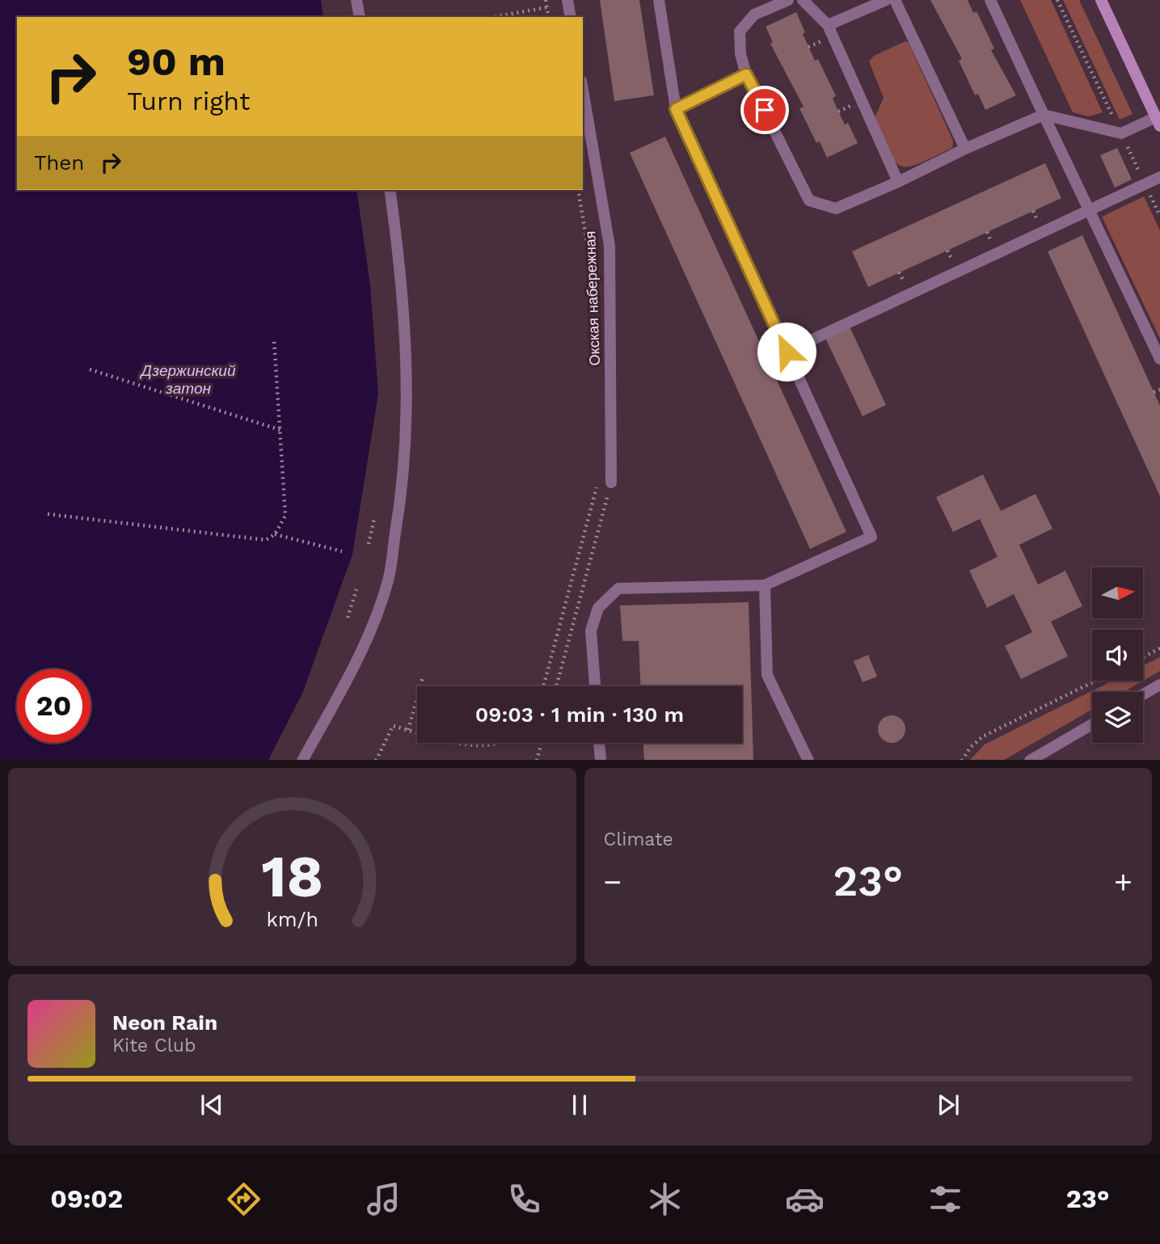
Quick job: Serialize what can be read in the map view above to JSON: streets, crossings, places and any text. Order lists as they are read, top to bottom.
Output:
{
  "streets": {
    "street": ["Окская набережная"]
  },
  "water": ["Дзержинский затон"],
  "north": "right",
  "page": {
    "turn": ["90 m", "Turn right"],
    "then": "Then",
    "limit": "20",
    "trip": "09:03 · 1 min · 130 m",
    "tile": "Climate",
    "heat": ["−", "23°", "+"],
    "song": ["Neon Rain", "Kite Club"],
    "tabs": ["09:02", "23°"],
    "gauge": ["18", "km/h"]
  }
}
